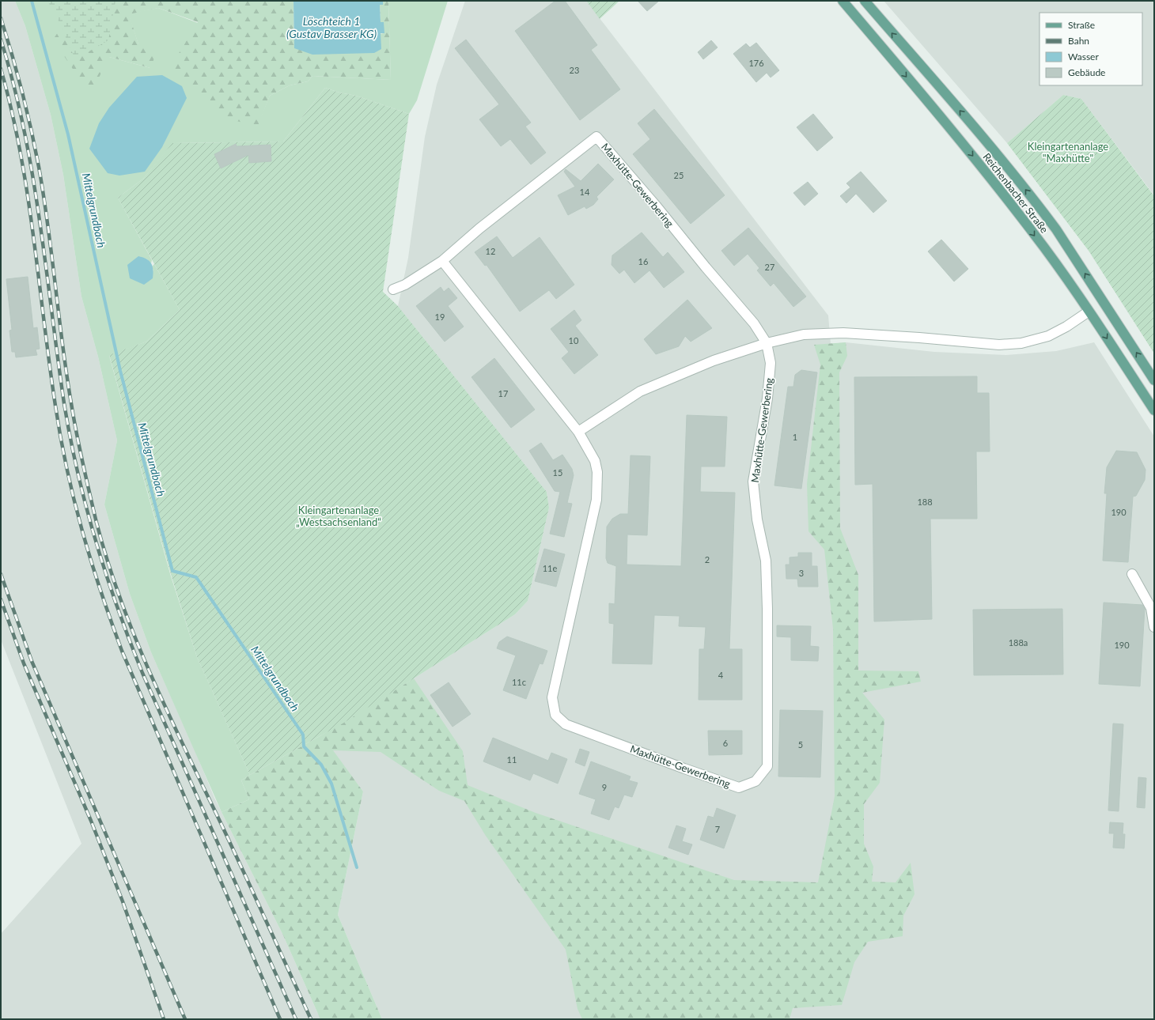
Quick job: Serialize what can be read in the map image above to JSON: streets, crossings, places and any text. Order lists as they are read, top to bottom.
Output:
{
  "streets": {
    "main road": ["Reichenbacher Straße"],
    "street": ["Maxhütte-Gewerbering"]
  },
  "water": ["Löschteich 1 (Gustav Brasser KG)", "Mittelgrundbach"],
  "parks": ["Kleingartenanlage \"Maxhütte\"", "Kleingartenanlage „Westsachsenland“"],
  "house_numbers": [
    "176",
    "23",
    "25",
    "14",
    "12",
    "16",
    "27",
    "19",
    "10",
    "17",
    "1",
    "15",
    "188",
    "190",
    "2",
    "11e",
    "3",
    "188a",
    "190",
    "4",
    "11c",
    "6",
    "5",
    "11",
    "9",
    "7"
  ],
  "legend": [
    "Straße",
    "Bahn",
    "Wasser",
    "Gebäude"
  ]
}
